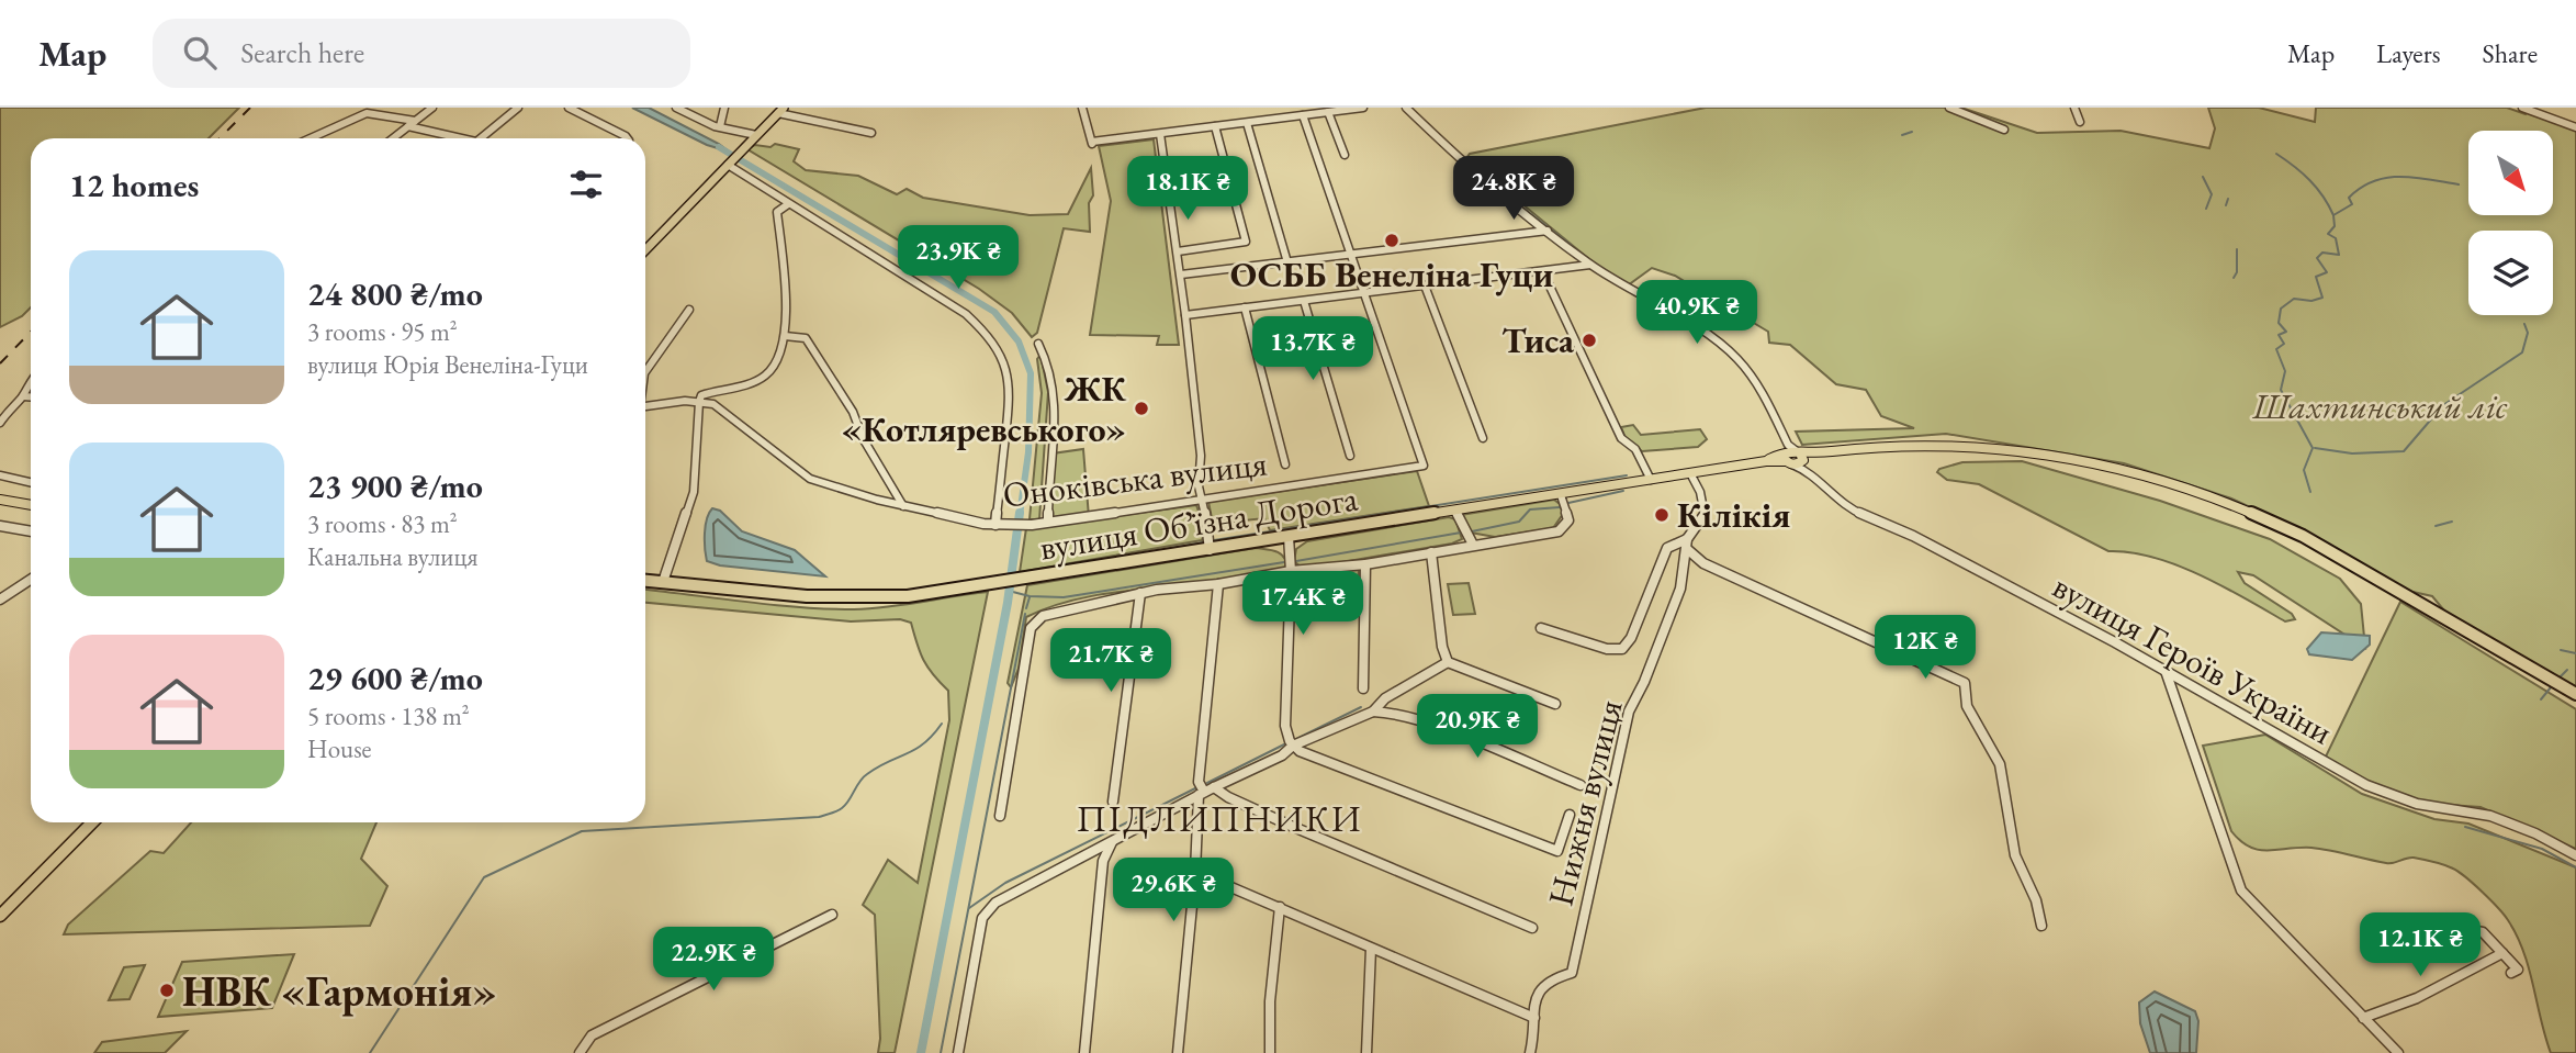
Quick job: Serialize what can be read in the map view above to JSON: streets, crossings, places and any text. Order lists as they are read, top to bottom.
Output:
{
  "streets": {
    "highway": ["вулиця Обʼїзна Дорога"],
    "street": ["Оноківська вулиця", "вулиця Героїв України", "Нижня вулиця"]
  },
  "crossings": [
    ["вулиця Обʼїзна Дорога", "вулиця Героїв України"]
  ],
  "districts": ["ПІДЛИПНИКИ"],
  "parks": ["Шахтинський ліс"],
  "places": [
    "ОСББ Венеліна Гуци",
    "Тиса",
    "ЖК «Котляревського»",
    "Кілікія",
    "НВК «Гармонія»"
  ],
  "north": "bottom right",
  "page": {
    "header": "Map",
    "search": "Search here",
    "nav": ["Map", "Layers", "Share"],
    "heading": "12 homes",
    "price": [
      "18.1K ₴",
      "24.8K ₴",
      "23.9K ₴",
      "40.9K ₴",
      "13.7K ₴",
      "17.4K ₴",
      "12K ₴",
      "21.7K ₴",
      "20.9K ₴",
      "29.6K ₴",
      "12.1K ₴",
      "22.9K ₴"
    ],
    "list": [
      {
        "name": "24 800 ₴/mo",
        "note": "3 rooms · 95 m² · вулиця Юрія Венеліна-Гуци"
      },
      {
        "name": "23 900 ₴/mo",
        "note": "3 rooms · 83 m² · Канальна вулиця"
      },
      {
        "name": "29 600 ₴/mo",
        "note": "5 rooms · 138 m² · House"
      }
    ]
  }
}
